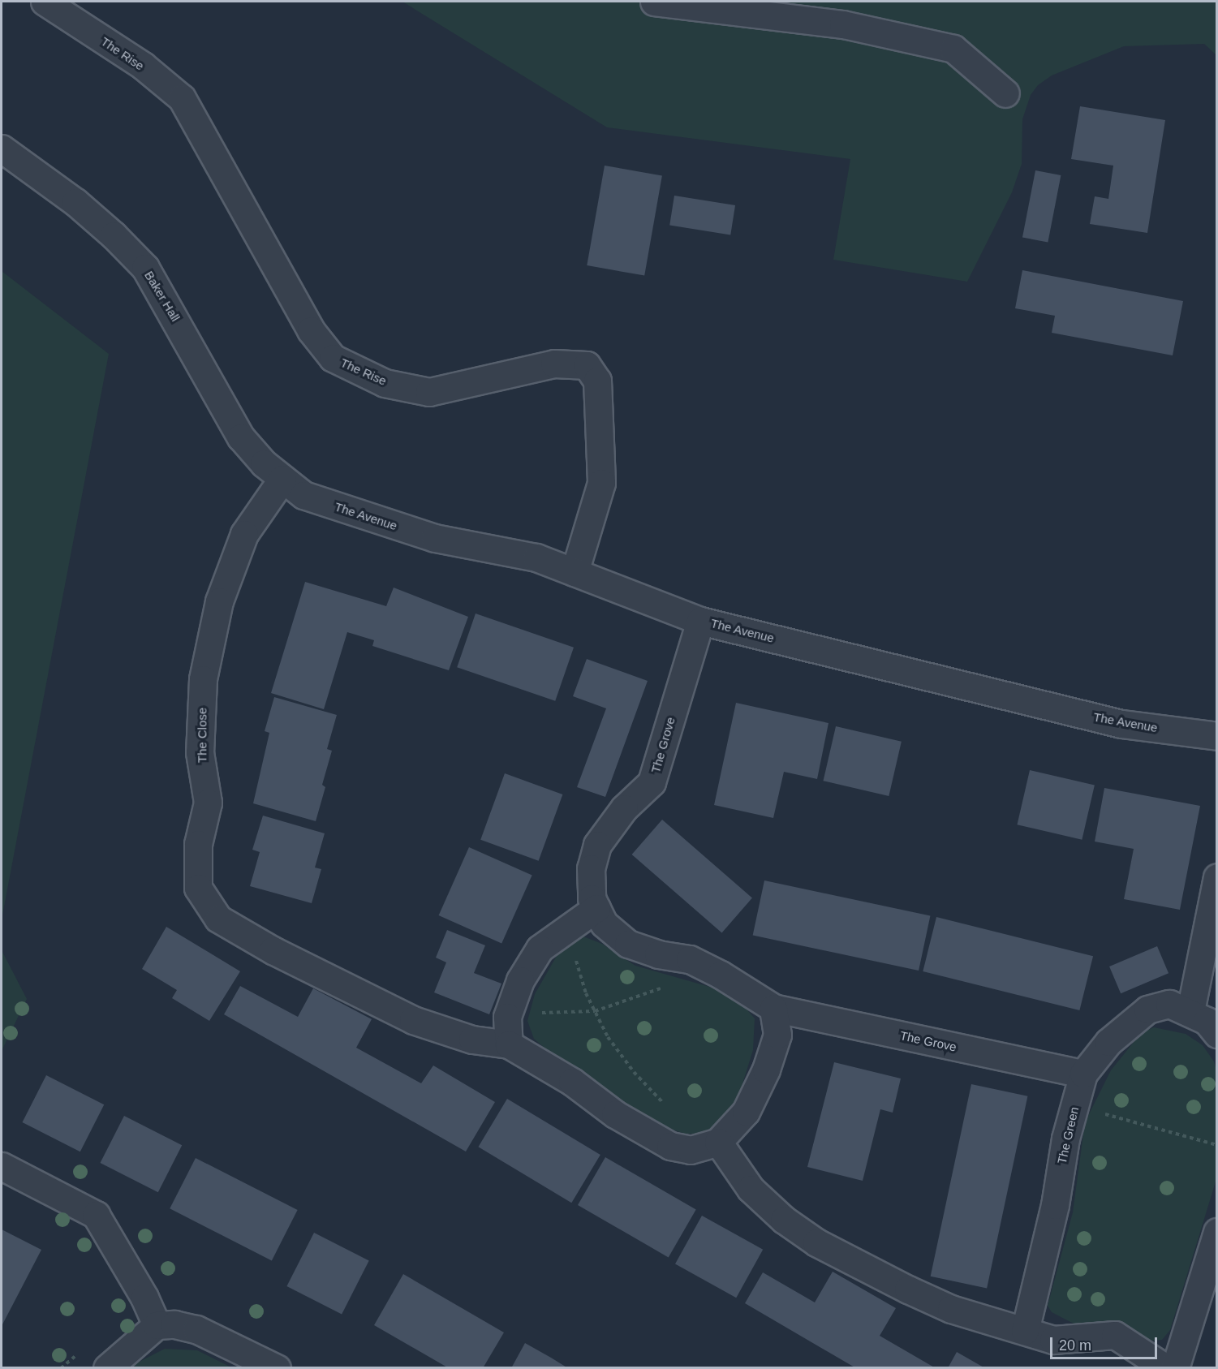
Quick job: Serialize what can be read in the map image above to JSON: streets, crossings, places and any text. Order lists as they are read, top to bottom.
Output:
{
  "streets": {
    "street": [
      "The Rise",
      "Baker Hall",
      "The Avenue",
      "The Close",
      "The Grove",
      "The Green"
    ]
  },
  "crossings": [
    ["The Rise", "The Avenue"],
    ["Baker Hall", "The Avenue"],
    ["Baker Hall", "The Close"],
    ["The Avenue", "The Close"],
    ["The Avenue", "The Grove"],
    ["The Grove", "The Green"]
  ],
  "scale_bar": "20 m"
}
